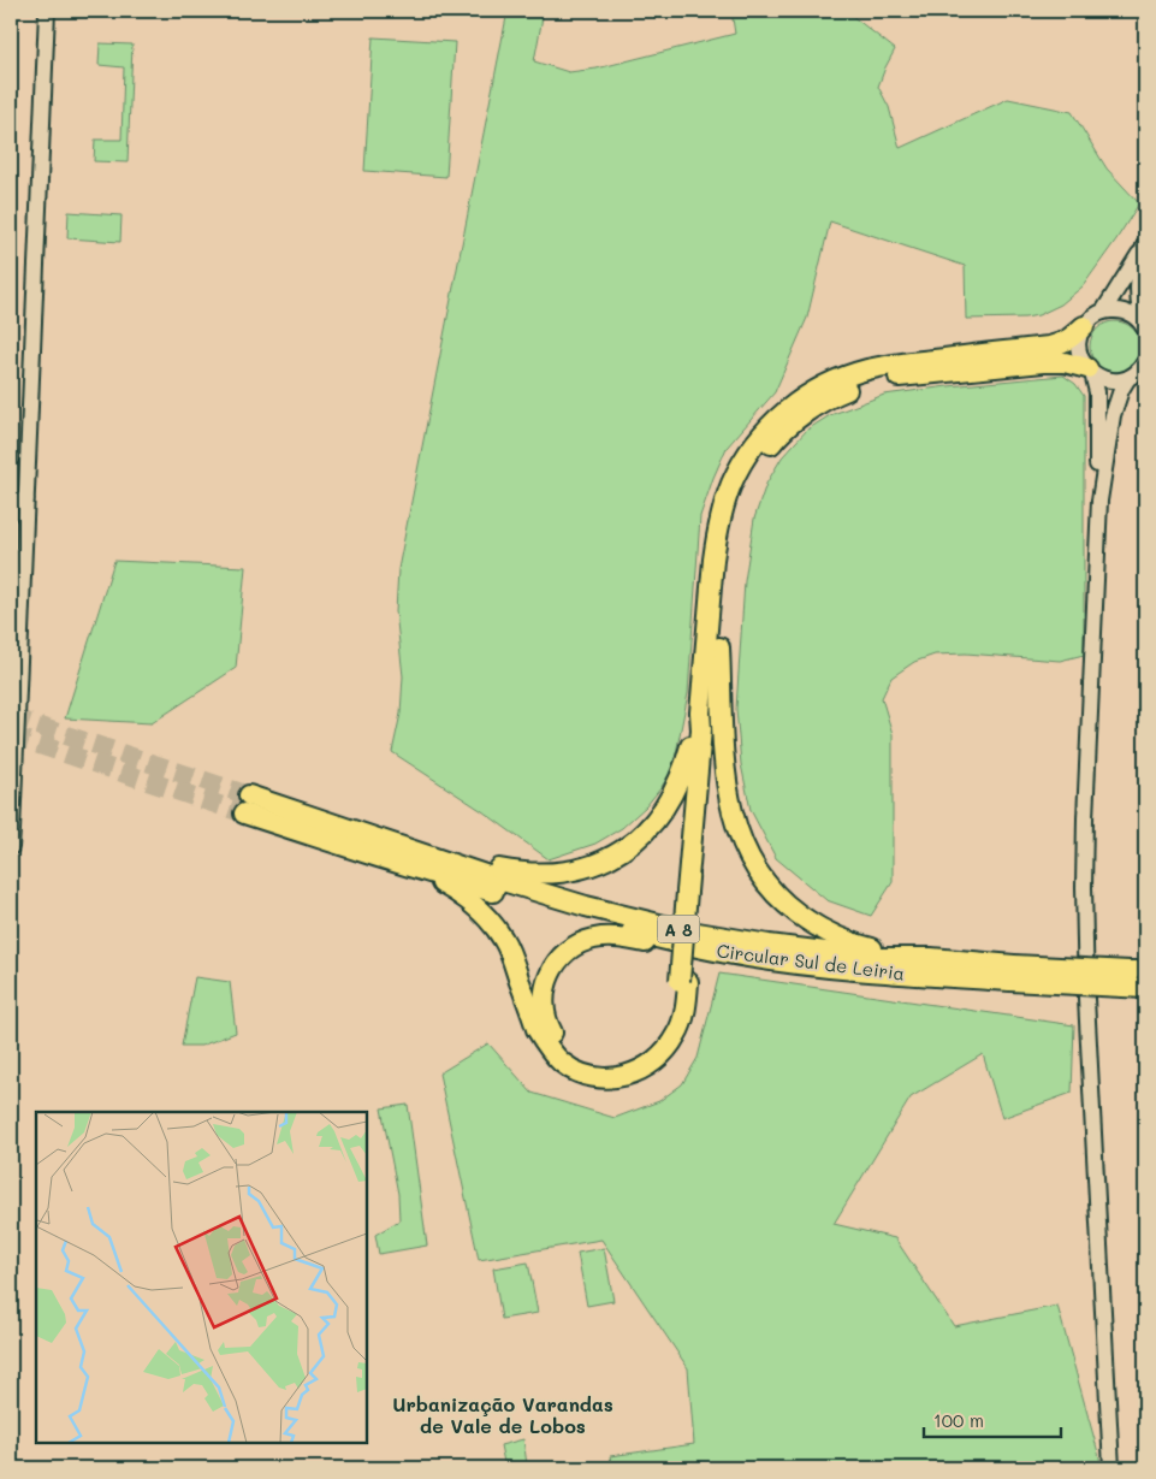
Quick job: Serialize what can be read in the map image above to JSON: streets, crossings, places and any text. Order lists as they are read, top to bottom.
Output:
{
  "streets": {
    "highway": ["A 8", "Circular Sul de Leiria"]
  },
  "districts": ["Urbanização Varandas de Vale de Lobos"],
  "scale_bar": "100 m"
}
